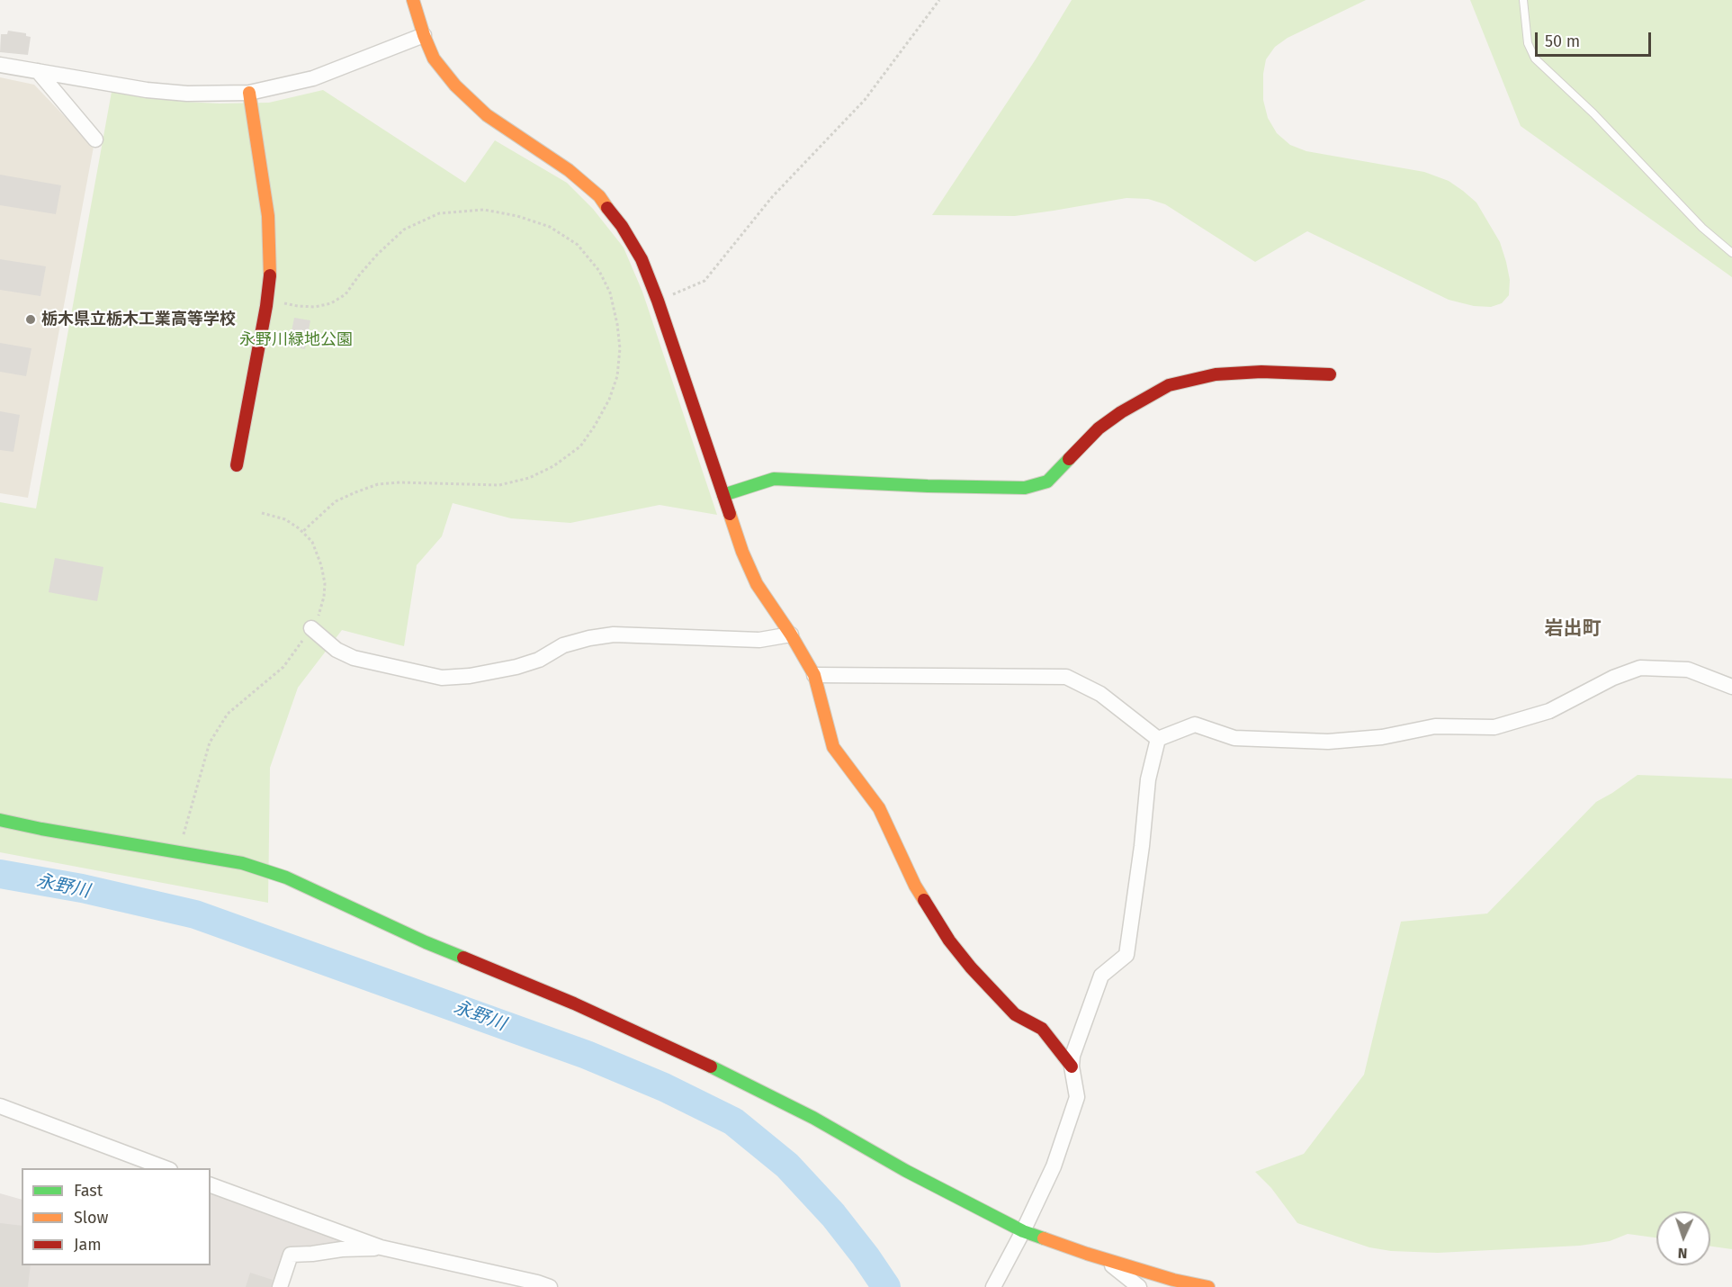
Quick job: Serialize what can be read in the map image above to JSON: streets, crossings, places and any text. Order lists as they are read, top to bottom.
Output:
{
  "districts": ["岩出町"],
  "water": ["永野川"],
  "parks": ["永野川緑地公園"],
  "places": ["栃木県立栃木工業高等学校"],
  "legend": ["Fast", "Slow", "Jam"],
  "scale_bar": "50 m",
  "north": "bottom"
}
